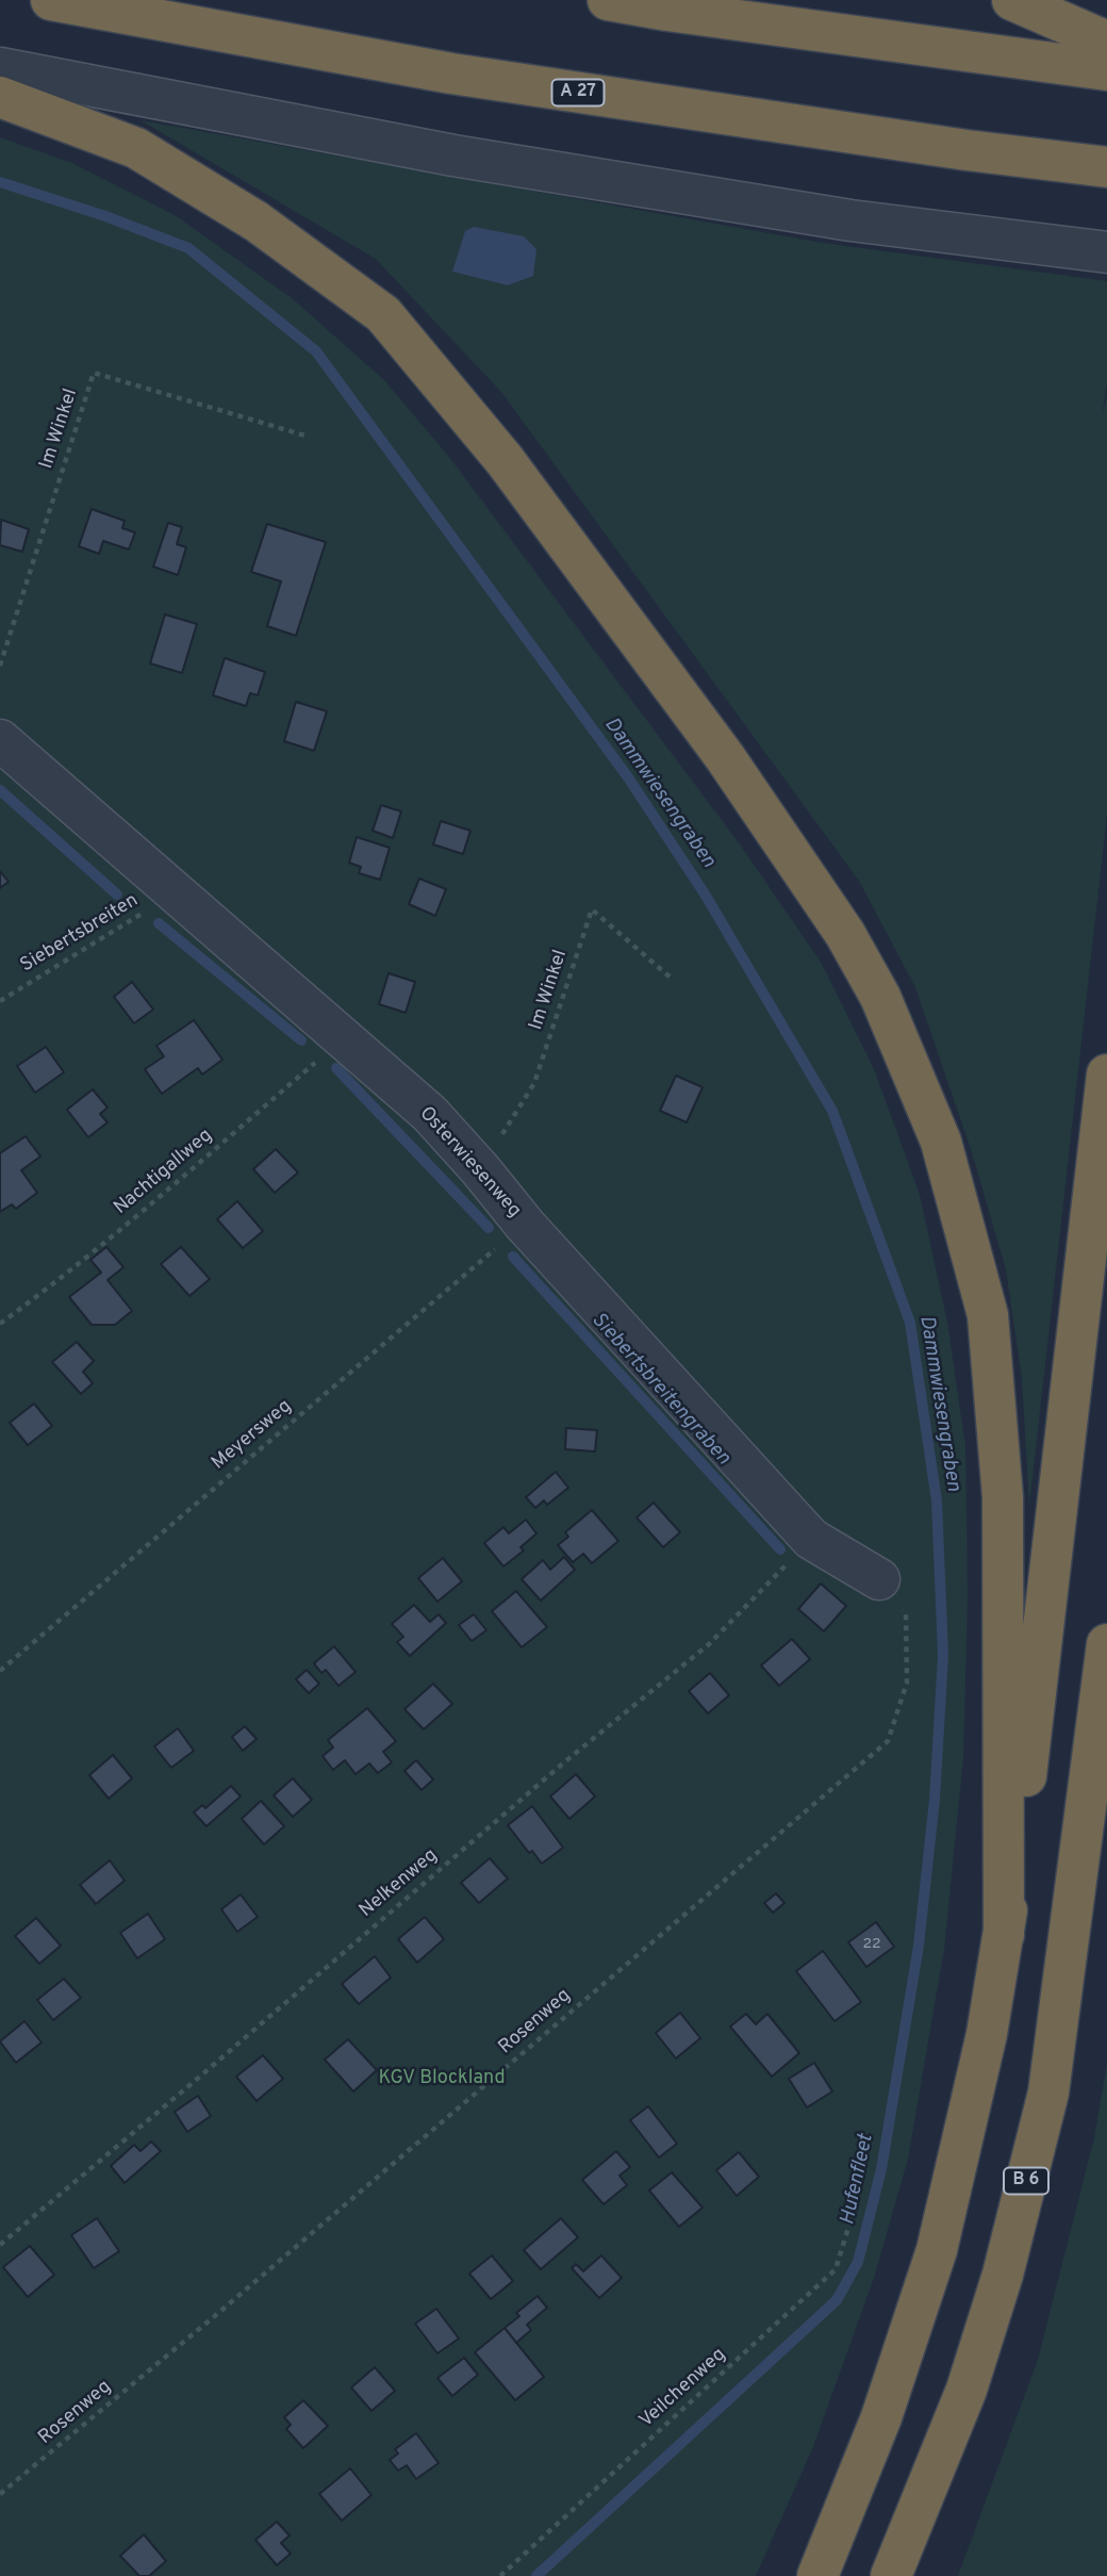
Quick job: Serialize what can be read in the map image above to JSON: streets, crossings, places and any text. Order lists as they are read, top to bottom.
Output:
{
  "streets": {
    "highway": ["A 27", "B 6"],
    "street": ["Osterwiesenweg"],
    "path": [
      "Im Winkel",
      "Siebertsbreiten",
      "Nachtigallweg",
      "Meyersweg",
      "Nelkenweg",
      "Rosenweg",
      "Veilchenweg"
    ]
  },
  "crossings": [
    ["Im Winkel", "Osterwiesenweg"],
    ["Siebertsbreiten", "Osterwiesenweg"],
    ["Osterwiesenweg", "Nachtigallweg"],
    ["Osterwiesenweg", "Meyersweg"],
    ["Osterwiesenweg", "Nelkenweg"],
    ["Osterwiesenweg", "Rosenweg"]
  ],
  "water": ["Dammwiesengraben", "Siebertsbreitengraben", "Hufenfleet"],
  "parks": ["KGV Blockland"],
  "house_numbers": ["22"]
}
